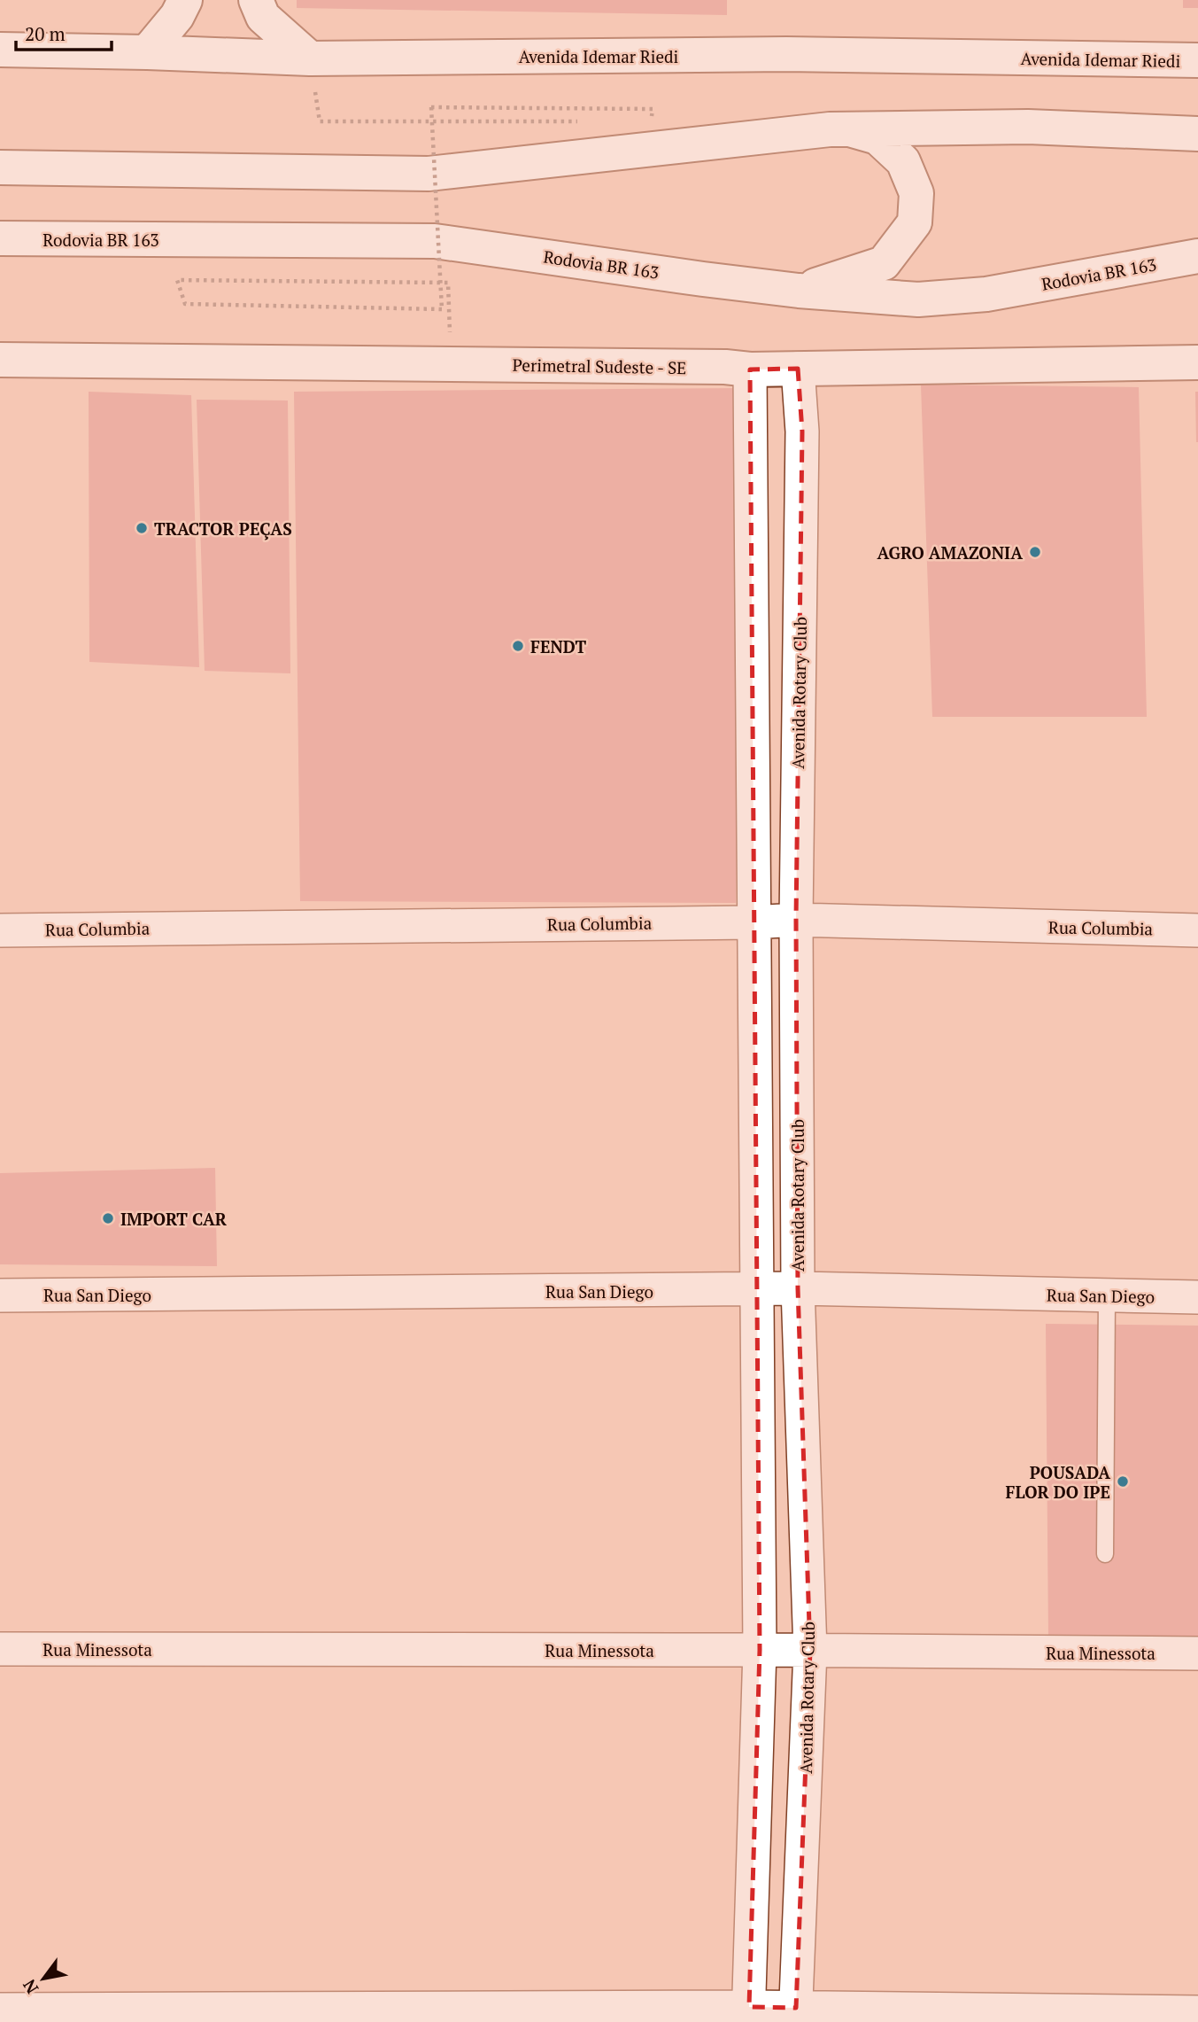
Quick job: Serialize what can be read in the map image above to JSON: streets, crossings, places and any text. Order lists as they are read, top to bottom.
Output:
{
  "streets": {
    "main road": ["Avenida Idemar Riedi", "Rodovia BR 163", "Perimetral Sudeste - SE"],
    "street": [
      "Avenida Rotary Club",
      "Rua Columbia",
      "Rua San Diego",
      "Rua Minessota"
    ]
  },
  "crossings": [
    ["Perimetral Sudeste - SE", "Avenida Rotary Club"],
    ["Avenida Rotary Club", "Rua Columbia"],
    ["Avenida Rotary Club", "Rua San Diego"],
    ["Avenida Rotary Club", "Rua Minessota"]
  ],
  "places": [
    "TRACTOR PEÇAS",
    "AGRO AMAZONIA",
    "FENDT",
    "IMPORT CAR",
    "POUSADA FLOR DO IPE"
  ],
  "scale_bar": "20 m",
  "north": "bottom left"
}
